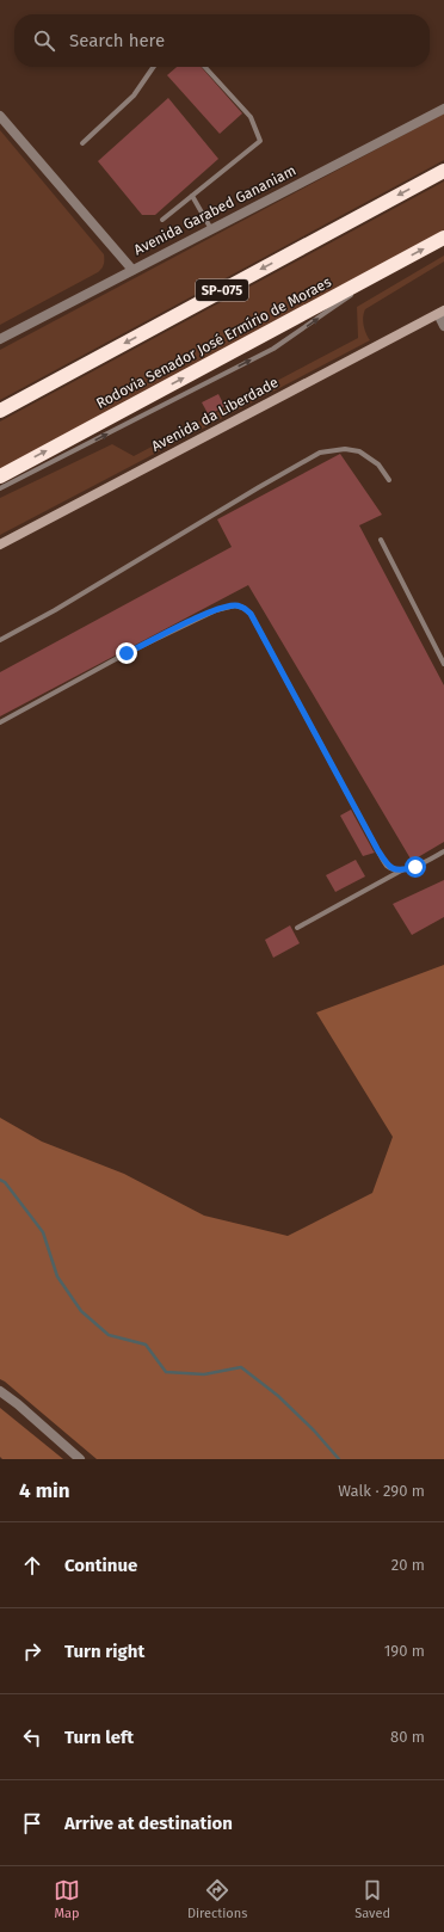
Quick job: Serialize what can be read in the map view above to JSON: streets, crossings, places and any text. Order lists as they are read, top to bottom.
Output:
{
  "streets": {
    "highway": ["SP-075", "Rodovia Senador José Ermírio de Moraes"],
    "street": ["Avenida Garabed Gananiam", "Avenida da Liberdade"]
  },
  "page": {
    "search": "Search here",
    "heading": ["4 min", "Walk · 290 m"],
    "list": [
      ["Continue", "20 m"],
      ["Turn right", "190 m"],
      ["Turn left", "80 m"],
      "Arrive at destination"
    ],
    "nav": ["Map", "Directions", "Saved"]
  }
}
